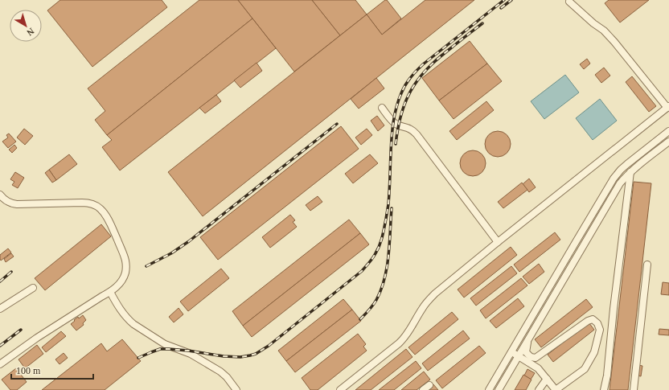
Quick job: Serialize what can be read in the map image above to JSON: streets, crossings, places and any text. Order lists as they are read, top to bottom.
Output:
{
  "scale_bar": "100 m",
  "north": "bottom right"
}
